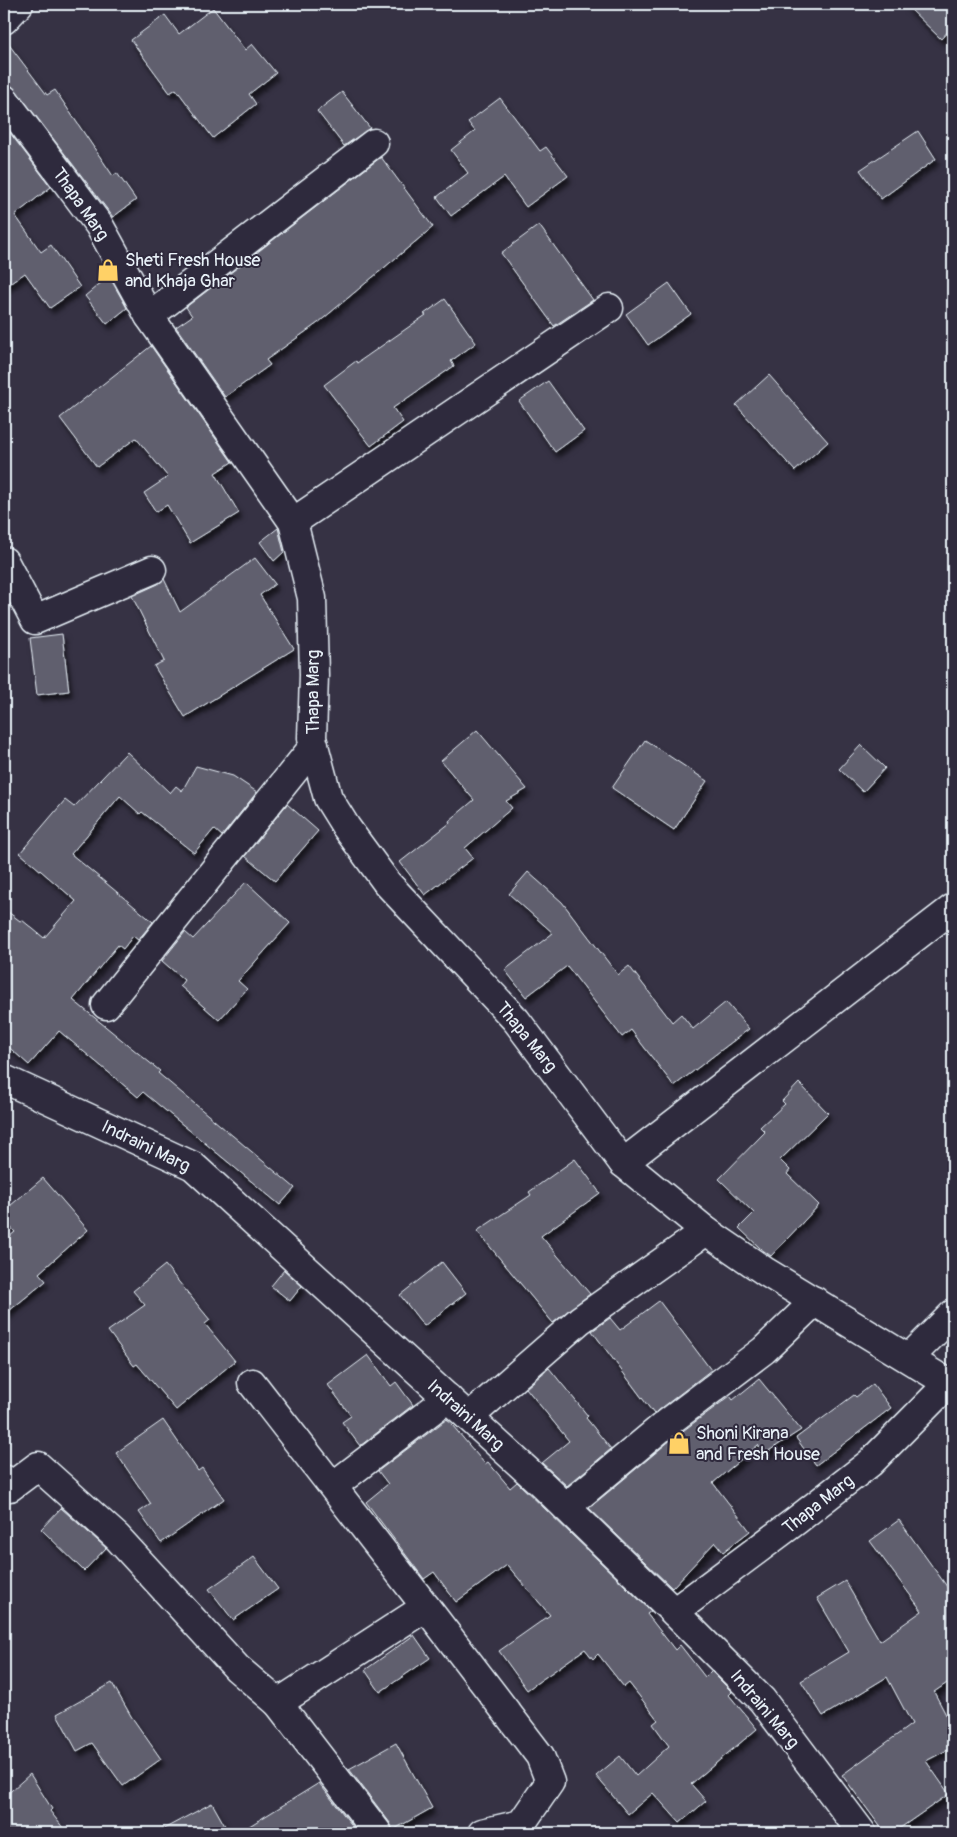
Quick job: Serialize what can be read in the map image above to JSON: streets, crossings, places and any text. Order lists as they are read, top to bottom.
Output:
{
  "streets": {
    "street": ["Thapa Marg", "Indraini Marg"]
  },
  "crossings": [
    ["Thapa Marg", "Indraini Marg"]
  ],
  "places": {
    "shop": ["Sheti Fresh House and Khaja Ghar", "Shoni Kirana and Fresh House"]
  }
}
